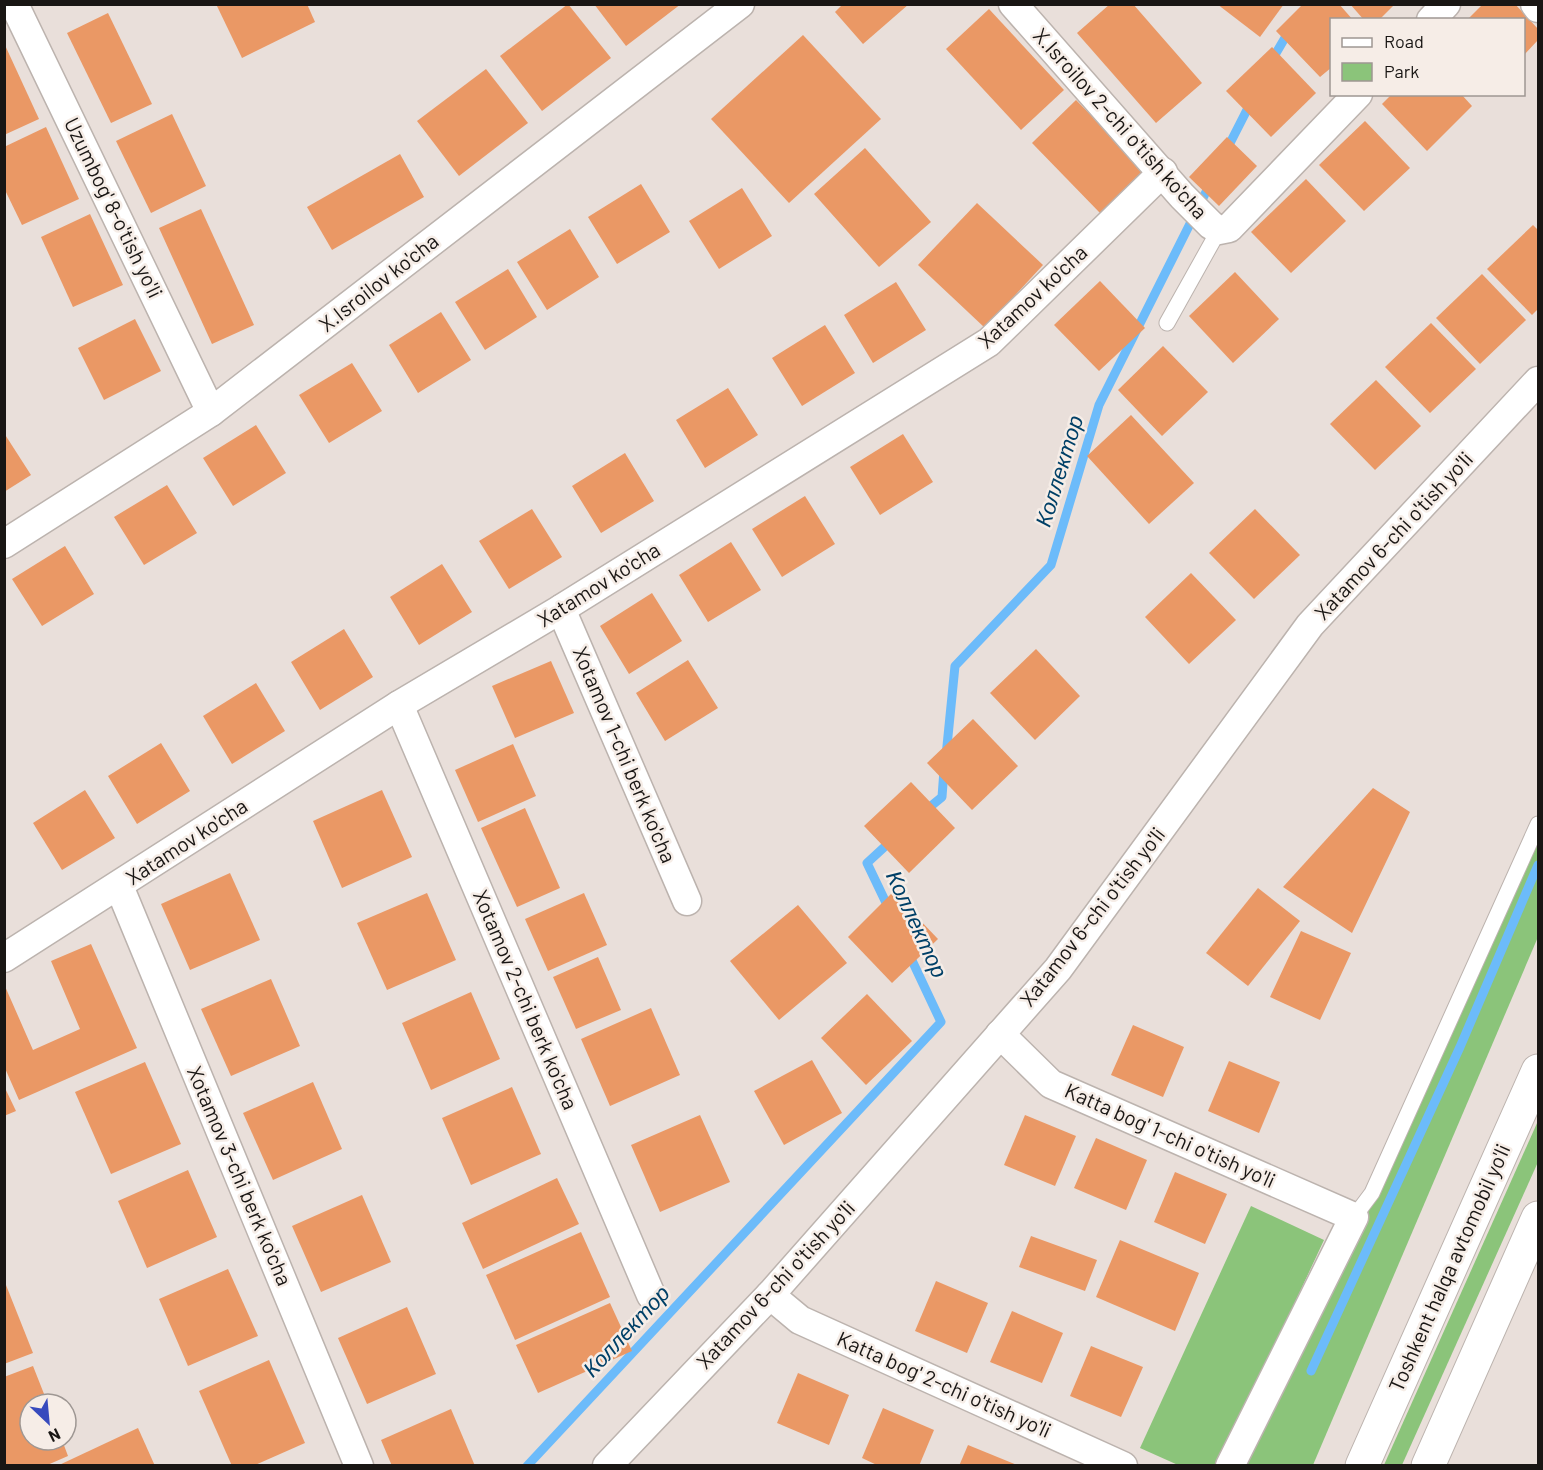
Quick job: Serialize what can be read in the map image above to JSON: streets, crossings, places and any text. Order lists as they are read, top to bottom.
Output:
{
  "streets": {
    "highway": ["Toshkent halqa avtomobil yo'li"],
    "street": [
      "X.Isroilov 2-chi o'tish ko'cha",
      "Uzumbog' 8-o'tish yo'li",
      "X.Isroilov ko'cha",
      "Xatamov ko'cha",
      "Xatamov 6-chi o'tish yo'li",
      "Xotamov 1-chi berk ko'cha",
      "Xotamov 2-chi berk ko'cha",
      "Katta bog' 1-chi o'tish yo'li",
      "Xotamov 3-chi berk ko'cha",
      "Katta bog' 2-chi o'tish yo'li"
    ]
  },
  "crossings": [
    ["X.Isroilov 2-chi o'tish ko'cha", "Xatamov ko'cha"],
    ["Uzumbog' 8-o'tish yo'li", "X.Isroilov ko'cha"],
    ["Xatamov ko'cha", "Xotamov 1-chi berk ko'cha"],
    ["Xatamov ko'cha", "Xotamov 2-chi berk ko'cha"],
    ["Xatamov ko'cha", "Xotamov 3-chi berk ko'cha"],
    ["Xatamov 6-chi o'tish yo'li", "Katta bog' 1-chi o'tish yo'li"],
    ["Xatamov 6-chi o'tish yo'li", "Katta bog' 2-chi o'tish yo'li"]
  ],
  "water": ["Коллектор"],
  "legend": ["Road", "Park"],
  "north": "bottom right"
}
